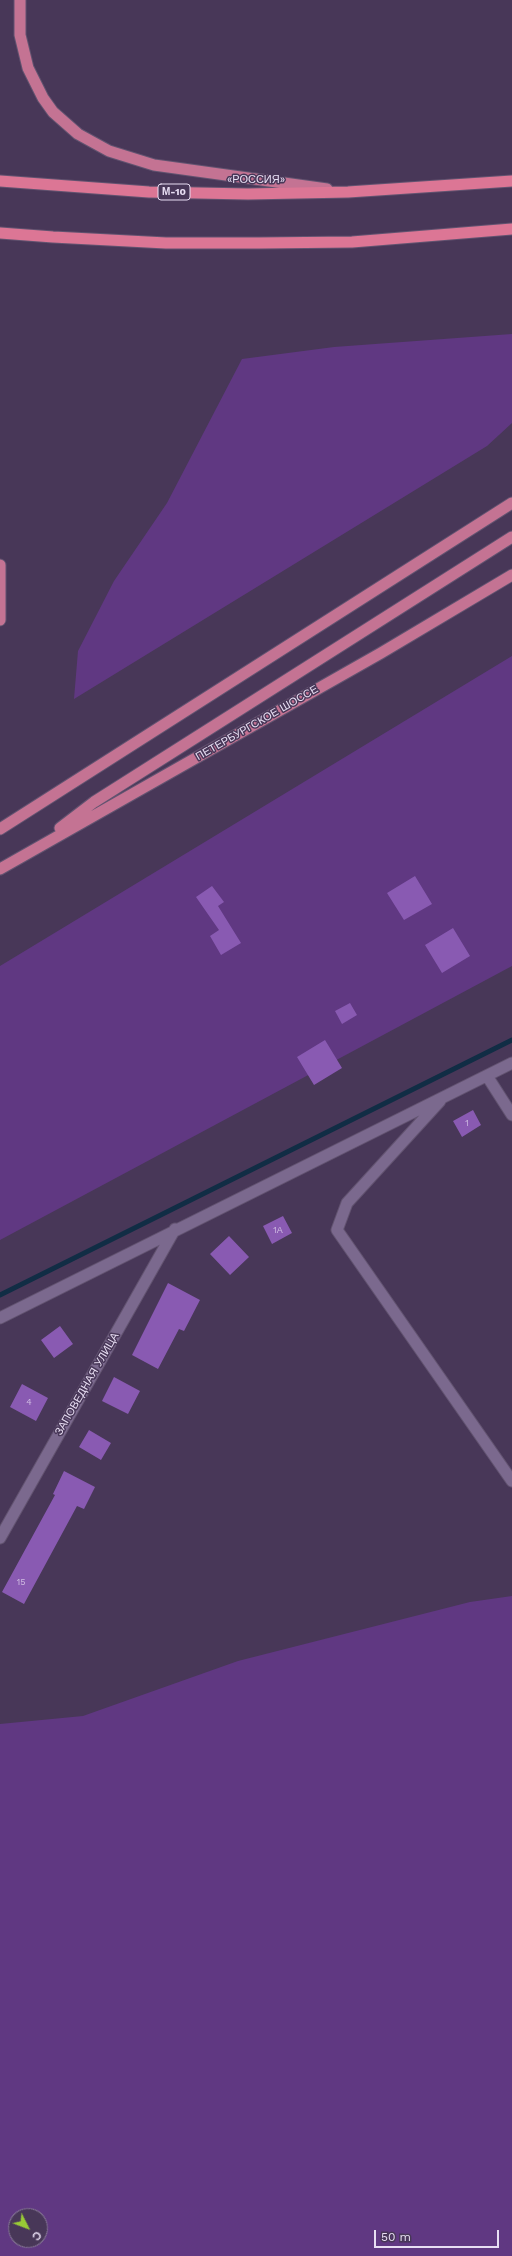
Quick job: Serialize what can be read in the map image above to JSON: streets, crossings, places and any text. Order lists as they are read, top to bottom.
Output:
{
  "streets": {
    "highway": ["«РОССИЯ»", "М-10"],
    "main road": ["ПЕТЕРБУРГСКОЕ ШОССЕ"],
    "street": ["ЗАПОВЕДНАЯ УЛИЦА"]
  },
  "house_numbers": [
    "1",
    "1А",
    "4",
    "15"
  ],
  "scale_bar": "50 m",
  "north": "bottom right"
}
